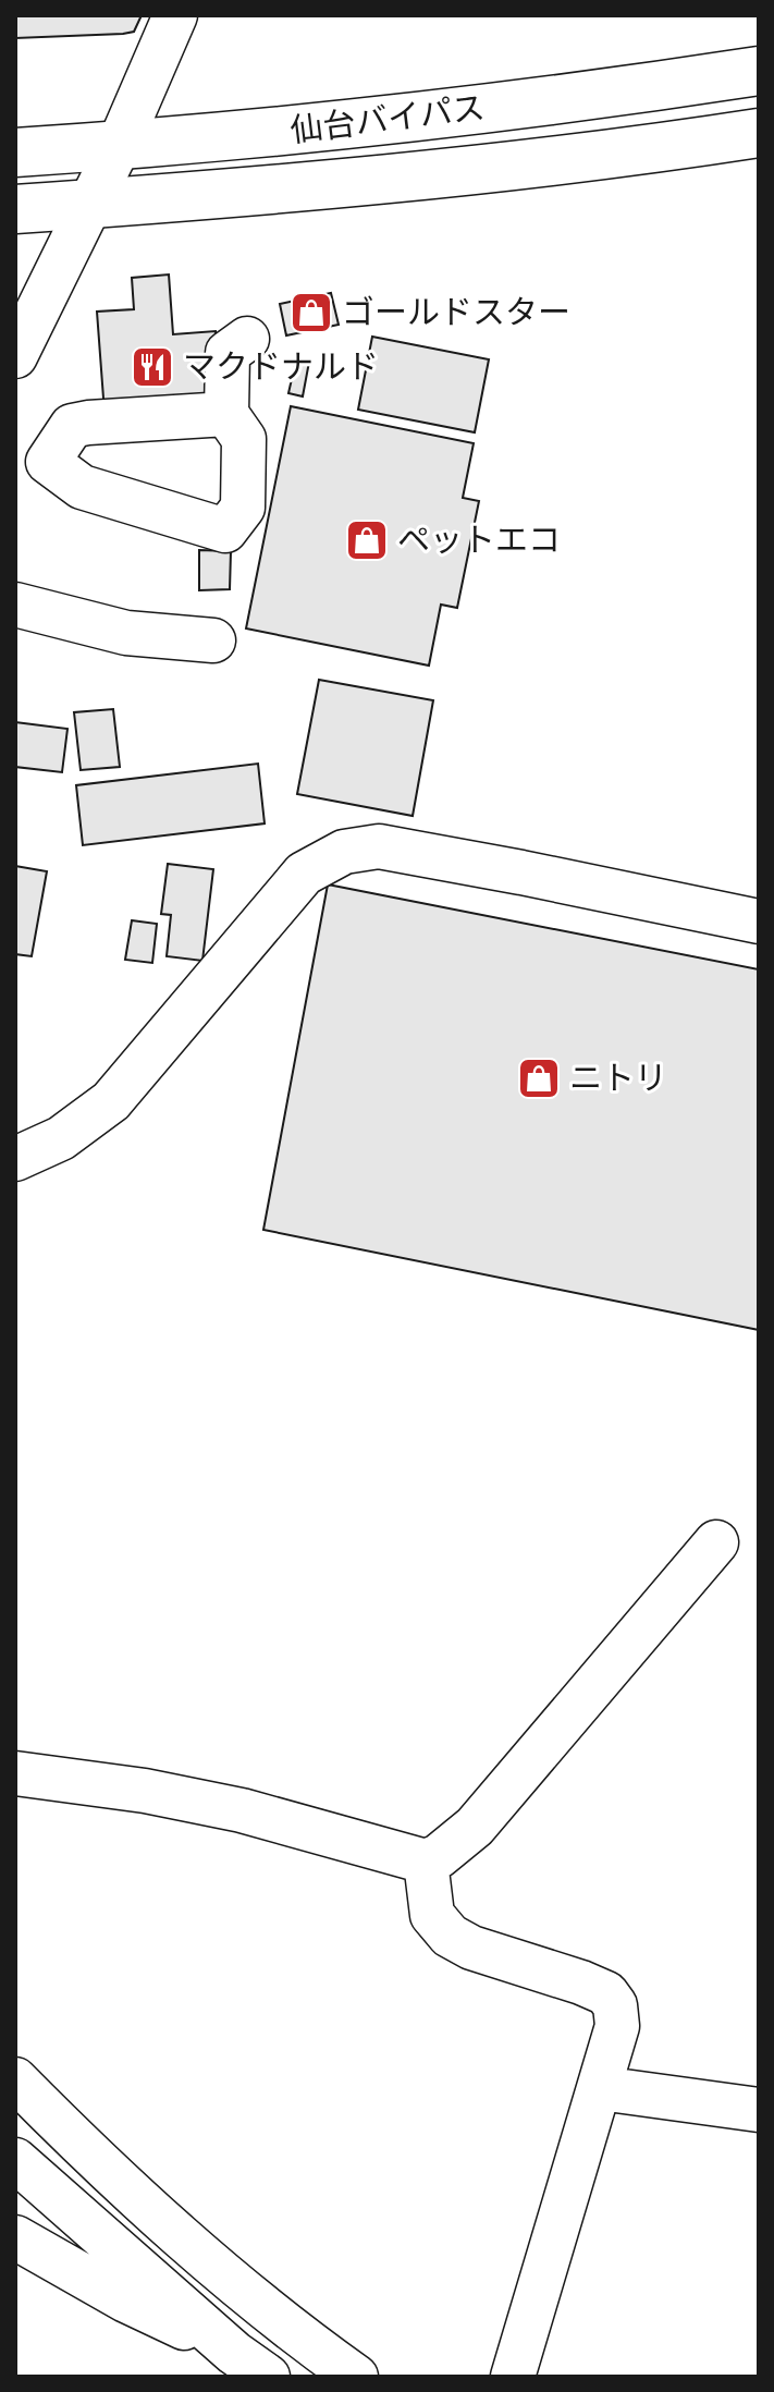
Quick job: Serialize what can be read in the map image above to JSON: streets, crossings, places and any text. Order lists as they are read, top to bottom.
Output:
{
  "streets": {
    "highway": ["仙台バイパス"]
  },
  "places": {
    "shop": ["ゴールドスター", "ペットエコ", "ニトリ"],
    "restaurant": ["マクドナルド"]
  }
}
